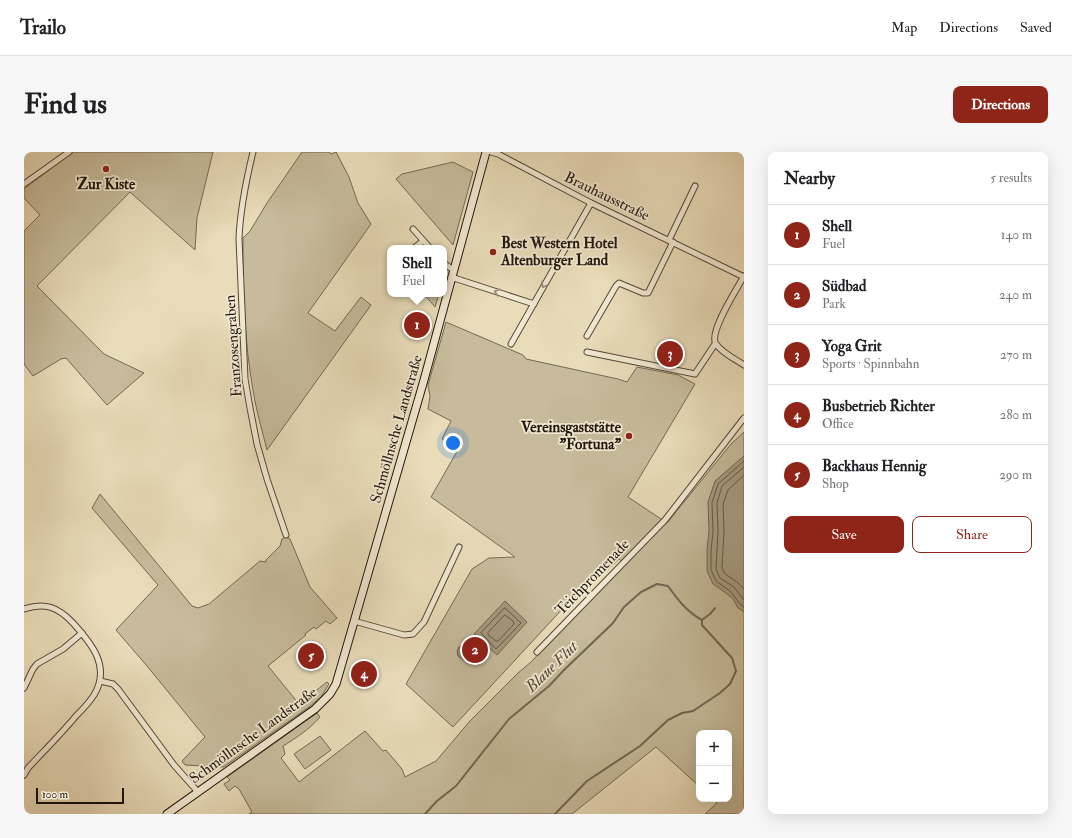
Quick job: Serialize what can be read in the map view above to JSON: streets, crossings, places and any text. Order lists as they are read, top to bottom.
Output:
{
  "streets": {
    "main road": ["Schmöllnsche Landstraße"],
    "street": ["Brauhausstraße", "Franzosengraben", "Teichpromenade"]
  },
  "water": ["Blaue Flut"],
  "places": ["Zur Kiste", "Best Western Hotel Altenburger Land", "Vereinsgaststätte \"Fortuna\""],
  "scale_bar": "100 m",
  "page": {
    "header": "Trailo",
    "nav": ["Map", "Directions", "Saved"],
    "buttons": [
      "Directions",
      ["Save", "Share"]
    ],
    "title": "Find us",
    "heading": ["Nearby", "5 results"],
    "list": [
      {
        "mark": "1",
        "name": "Shell",
        "note": "Fuel",
        "value": "140 m"
      },
      {
        "mark": "2",
        "name": "Südbad",
        "note": "Park",
        "value": "240 m"
      },
      {
        "mark": "3",
        "name": "Yoga Grit",
        "note": "Sports · Spinnbahn",
        "value": "270 m"
      },
      {
        "mark": "4",
        "name": "Busbetrieb Richter",
        "note": "Office",
        "value": "280 m"
      },
      {
        "mark": "5",
        "name": "Backhaus Hennig",
        "note": "Shop",
        "value": "290 m"
      }
    ],
    "popup": ["Shell", "Fuel"],
    "pins": [
      "1",
      "3",
      "2",
      "5",
      "4"
    ],
    "map_buttons": ["+", "−"],
    "scale": "100 m"
  }
}
